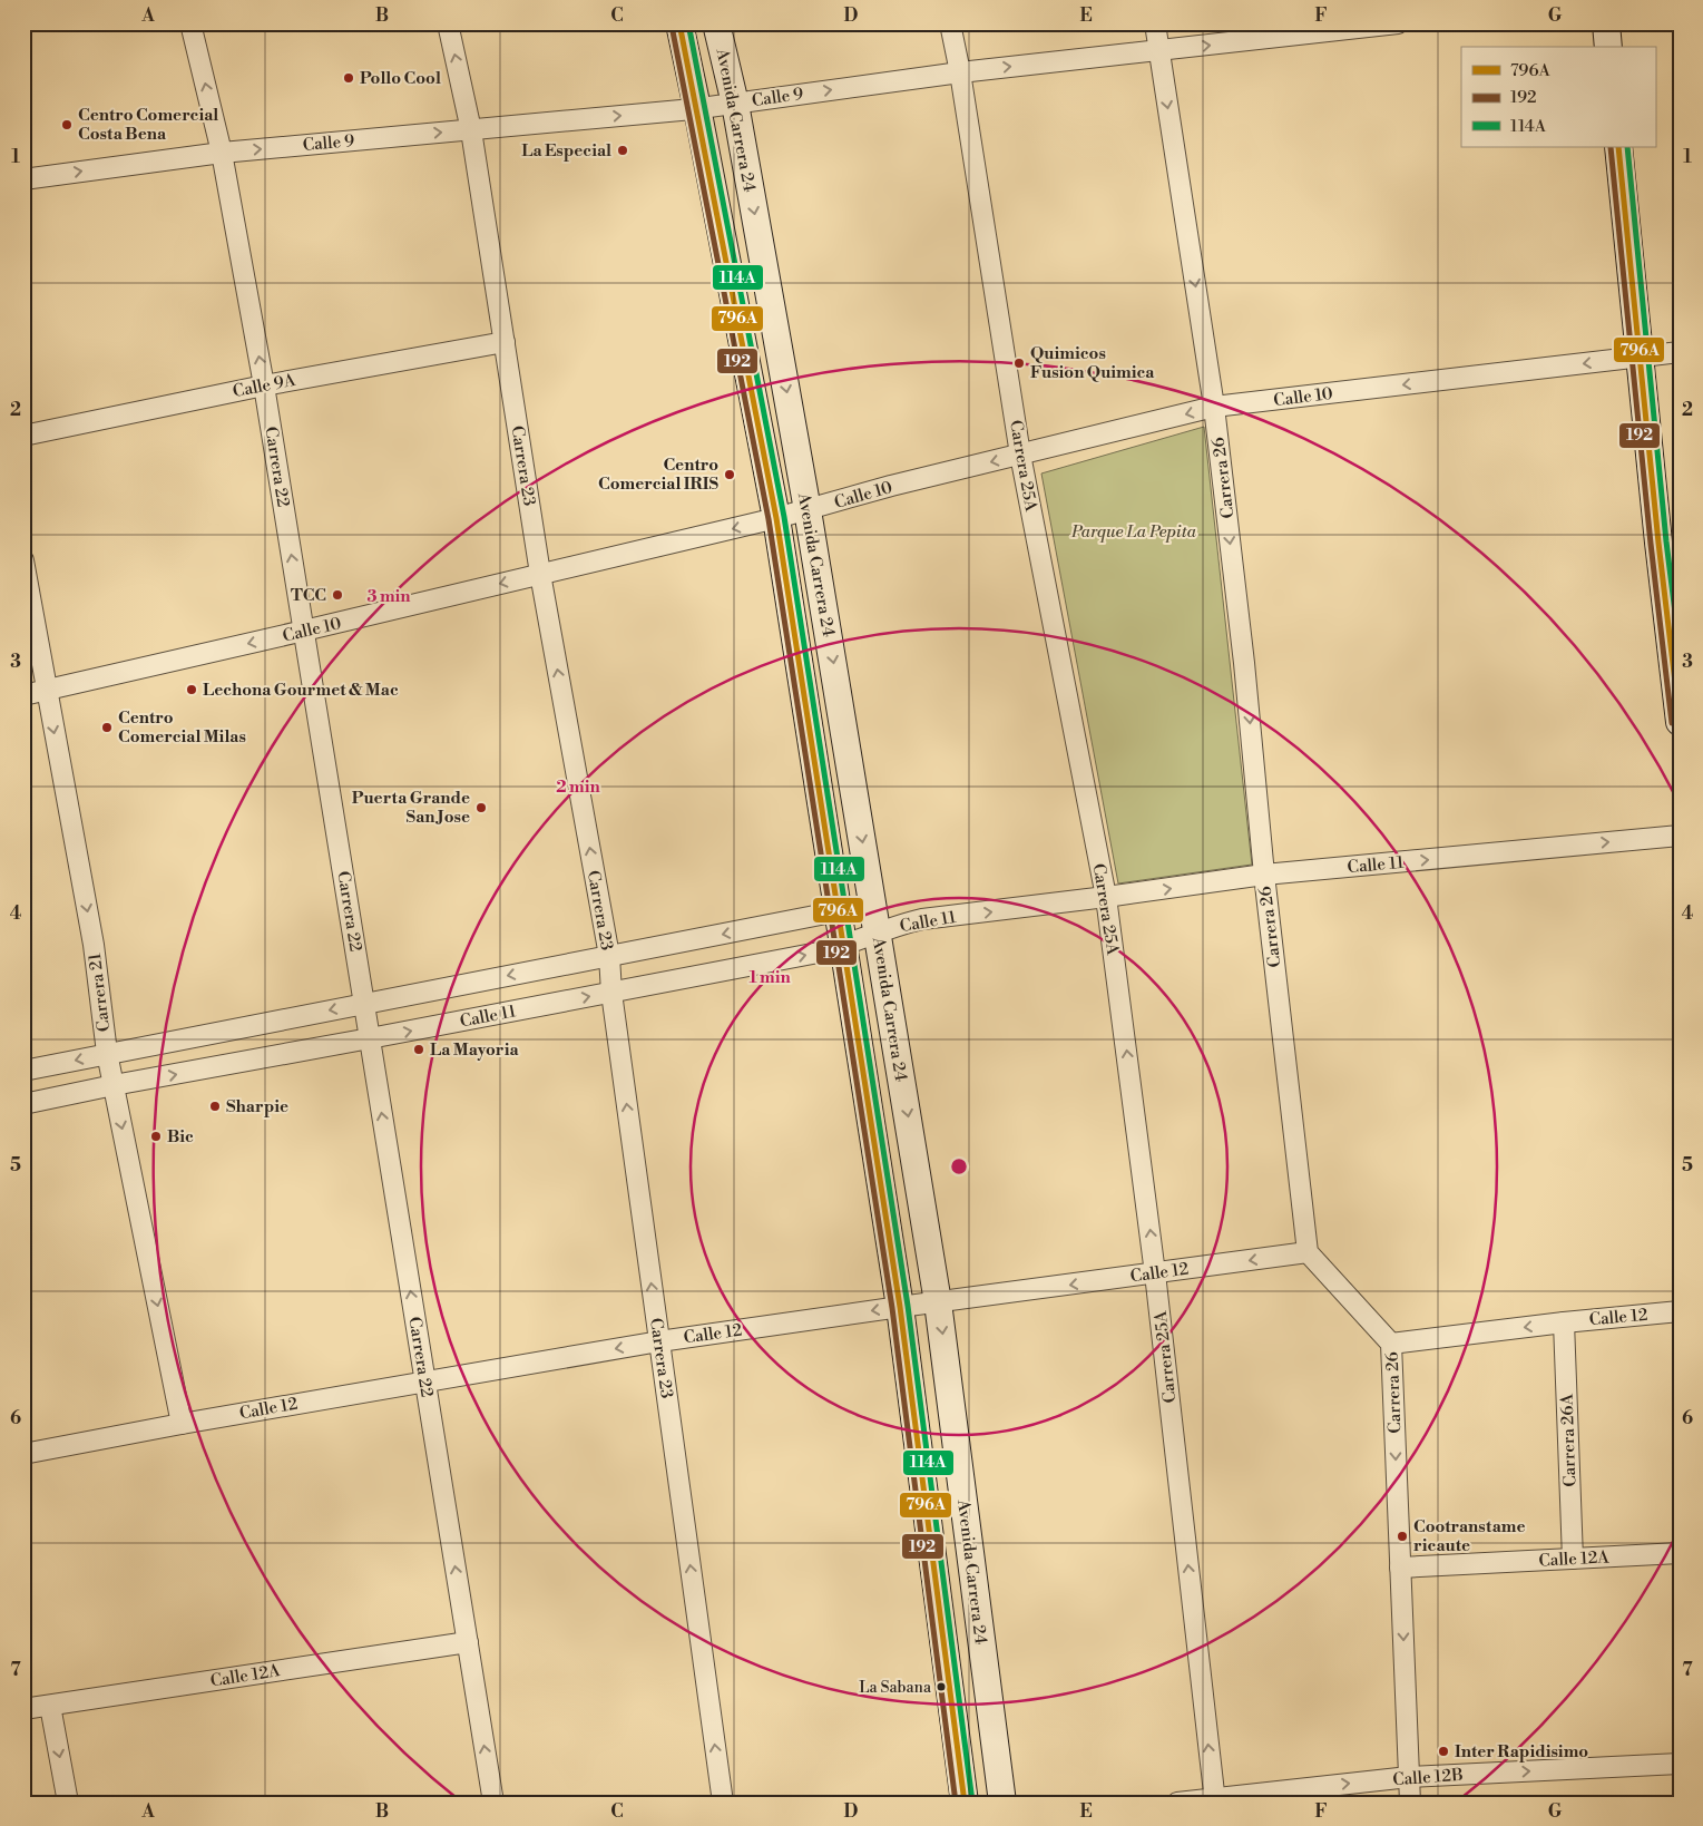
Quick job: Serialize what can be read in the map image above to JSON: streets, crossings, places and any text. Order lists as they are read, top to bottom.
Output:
{
  "streets": {
    "main road": ["Avenida Carrera 24"],
    "street": [
      "Calle 9",
      "Calle 9A",
      "Calle 10",
      "Carrera 23",
      "Carrera 25A",
      "Carrera 22",
      "Carrera 26",
      "Calle 11",
      "Carrera 21",
      "Calle 12",
      "Carrera 26A",
      "Calle 12A",
      "Calle 12B"
    ]
  },
  "crossings": [
    ["Calle 9", "Avenida Carrera 24"],
    ["Calle 9", "Carrera 23"],
    ["Calle 9", "Carrera 25A"],
    ["Calle 9", "Carrera 22"],
    ["Calle 9", "Carrera 26"],
    ["Avenida Carrera 24", "Calle 10"],
    ["Avenida Carrera 24", "Calle 11"],
    ["Avenida Carrera 24", "Calle 12"],
    ["Calle 9A", "Carrera 23"],
    ["Calle 9A", "Carrera 22"],
    ["Calle 10", "Carrera 23"],
    ["Calle 10", "Carrera 25A"],
    ["Calle 10", "Carrera 22"],
    ["Calle 10", "Carrera 26"],
    ["Calle 10", "Carrera 21"],
    ["Carrera 23", "Calle 11"],
    ["Carrera 23", "Calle 12"],
    ["Carrera 25A", "Calle 11"],
    ["Carrera 25A", "Calle 12"],
    ["Carrera 25A", "Calle 12B"],
    ["Carrera 22", "Calle 11"],
    ["Carrera 22", "Calle 12"],
    ["Carrera 22", "Calle 12A"],
    ["Carrera 26", "Calle 11"],
    ["Carrera 26", "Calle 12"],
    ["Carrera 26", "Calle 12A"],
    ["Carrera 26", "Calle 12B"],
    ["Calle 11", "Carrera 21"],
    ["Carrera 21", "Calle 12"],
    ["Calle 12", "Carrera 26A"],
    ["Carrera 26A", "Calle 12A"]
  ],
  "one_way": [
    "Calle 9",
    "Calle 10",
    "Carrera 23",
    "Carrera 25A",
    "Carrera 22",
    "Carrera 26",
    "Carrera 21",
    "Calle 12",
    "Calle 12B"
  ],
  "parks": ["Parque La Pepita"],
  "places": [
    "Pollo Cool",
    "Centro Comercial Costa Bena",
    "La Especial",
    "Quimicos Fusion Quimica",
    "Centro Comercial IRIS",
    "TCC",
    "Lechona Gourmet & Mac",
    "Centro Comercial Milas",
    "Puerta Grande San Jose",
    "La Mayoria",
    "Sharpie",
    "Bic",
    "Cootranstame ricaute",
    "La Sabana",
    "Inter Rapidisimo"
  ],
  "lines": ["transit line 796A", "transit line 114A", "transit line 192"],
  "legend": ["796A", "192", "114A"],
  "grid": {
    "columns": [
      "A",
      "B",
      "C",
      "D",
      "E",
      "F",
      "G"
    ],
    "rows": [
      "1",
      "2",
      "3",
      "4",
      "5",
      "6",
      "7"
    ]
  },
  "rings": ["3 min", "2 min", "1 min"]
}
